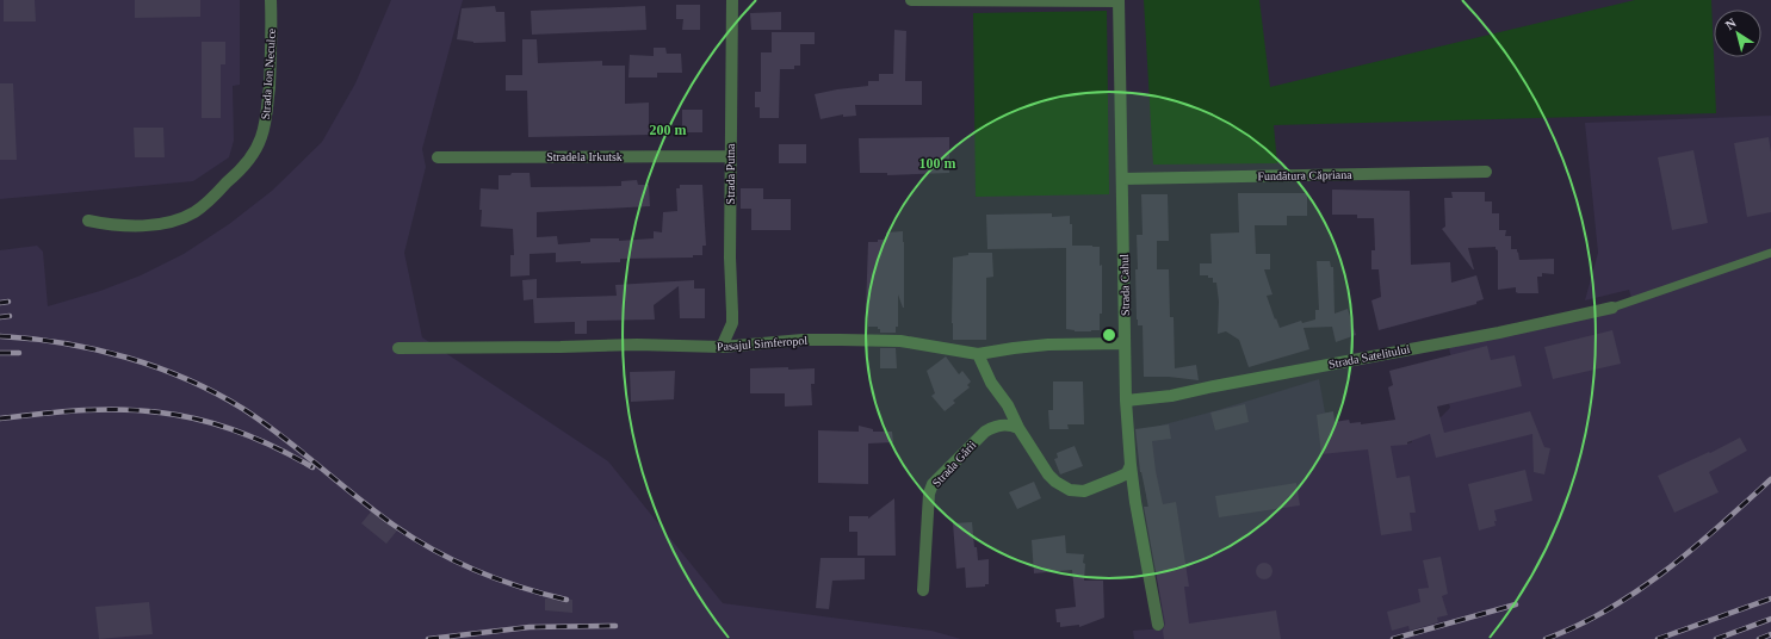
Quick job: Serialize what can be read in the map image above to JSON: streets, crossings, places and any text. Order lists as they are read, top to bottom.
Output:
{
  "streets": {
    "street": [
      "Strada Ion Neculce",
      "Stradela Irkutsk",
      "Strada Putna",
      "Fundătura Căpriana",
      "Strada Cahul",
      "Pasajul Simferopol",
      "Strada Satelitului",
      "Strada Gării"
    ]
  },
  "crossings": [
    ["Stradela Irkutsk", "Strada Putna"],
    ["Strada Putna", "Pasajul Simferopol"],
    ["Fundătura Căpriana", "Strada Cahul"],
    ["Strada Cahul", "Pasajul Simferopol"],
    ["Strada Cahul", "Strada Satelitului"]
  ],
  "north": "top left",
  "rings": ["200 m", "100 m"]
}
